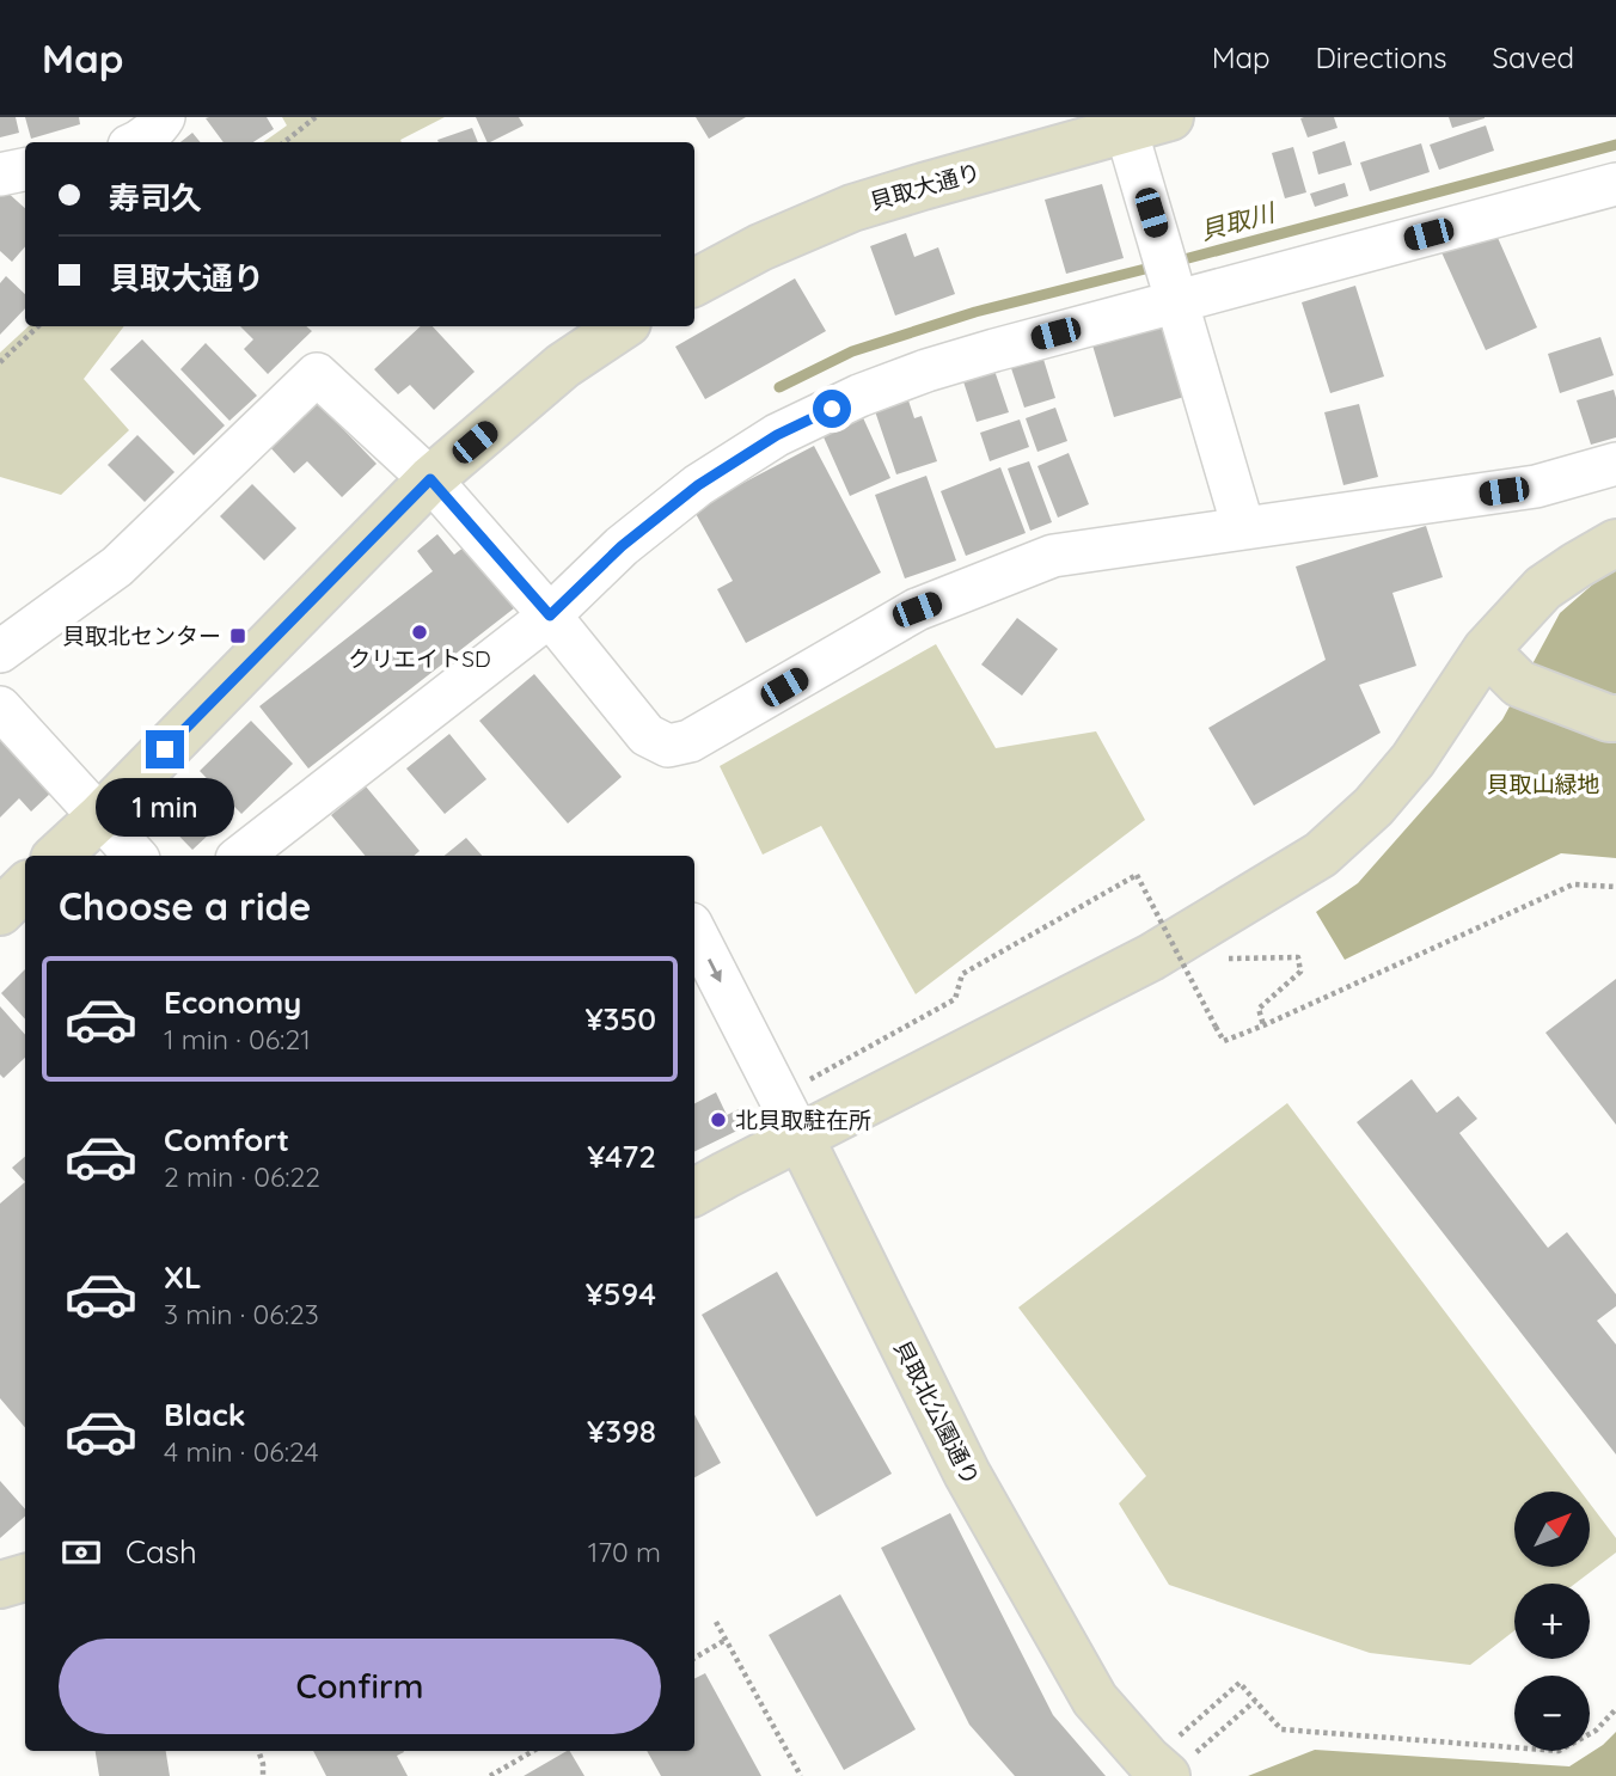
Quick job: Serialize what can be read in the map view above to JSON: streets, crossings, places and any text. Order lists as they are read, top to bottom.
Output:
{
  "streets": {
    "street": ["貝取大通り", "貝取北公園通り"]
  },
  "water": ["貝取川"],
  "parks": ["貝取山緑地"],
  "places": {
    "other": ["クリエイトSD", "北貝取駐在所"],
    "transit": ["貝取北センター"]
  },
  "north": "top right",
  "page": {
    "header": "Map",
    "nav": ["Map", "Directions", "Saved"],
    "banner": ["寿司久", "貝取大通り"],
    "bubble": "1 min",
    "heading": "Choose a ride",
    "list": [
      {
        "name": "Economy",
        "note": "1 min · 06:21",
        "value": "¥350"
      },
      {
        "name": "Comfort",
        "note": "2 min · 06:22",
        "value": "¥472"
      },
      {
        "name": "XL",
        "note": "3 min · 06:23",
        "value": "¥594"
      },
      {
        "name": "Black",
        "note": "4 min · 06:24",
        "value": "¥398"
      }
    ],
    "map_buttons": ["+", "−"],
    "pay": ["Cash", "170 m"],
    "buttons": "Confirm"
  }
}
